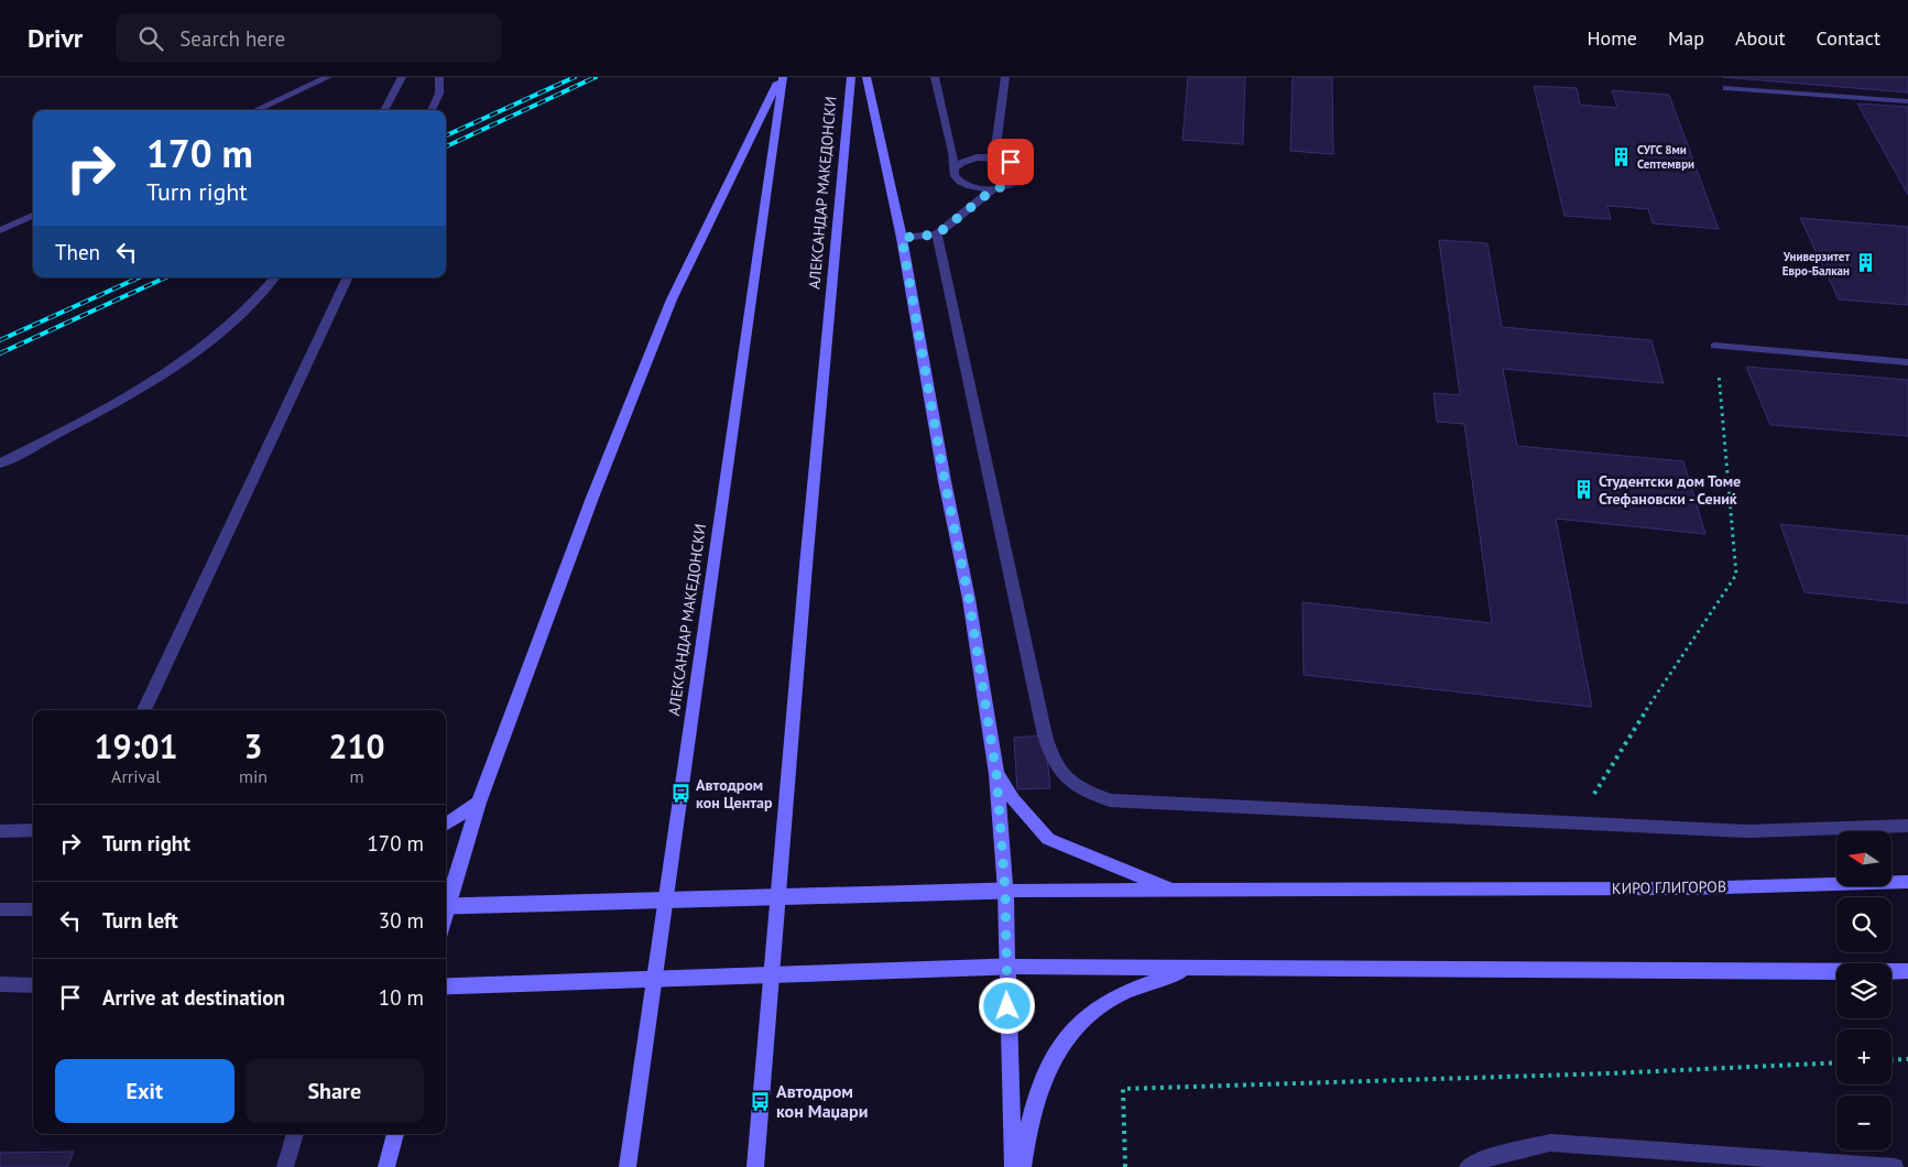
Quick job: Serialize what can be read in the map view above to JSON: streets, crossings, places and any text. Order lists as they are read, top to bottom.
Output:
{
  "streets": {
    "street": ["АЛЕКСАНДАР МАКЕДОНСКИ", "КИРО ГЛИГОРОВ"]
  },
  "places": {
    "building": ["СУГС 8ми Септември", "Универзитет Евро-Балкан", "Студентски дом Томе Стефановски - Сениќ"],
    "bus stop": ["Автодром кон Центар", "Автодром кон Маџари"]
  },
  "north": "left",
  "page": {
    "header": "Drivr",
    "search": "Search here",
    "nav": [
      "Home",
      "Map",
      "About",
      "Contact"
    ],
    "turn": ["170 m", "Turn right"],
    "then": "Then",
    "eta": [
      "19:01",
      "Arrival",
      "3",
      "min",
      "210",
      "m"
    ],
    "list": [
      {
        "name": "Turn right",
        "value": "170 m"
      },
      {
        "name": "Turn left",
        "value": "30 m"
      },
      {
        "name": "Arrive at destination",
        "value": "10 m"
      }
    ],
    "map_buttons": ["+", "−"],
    "buttons": ["Exit", "Share"]
  }
}
